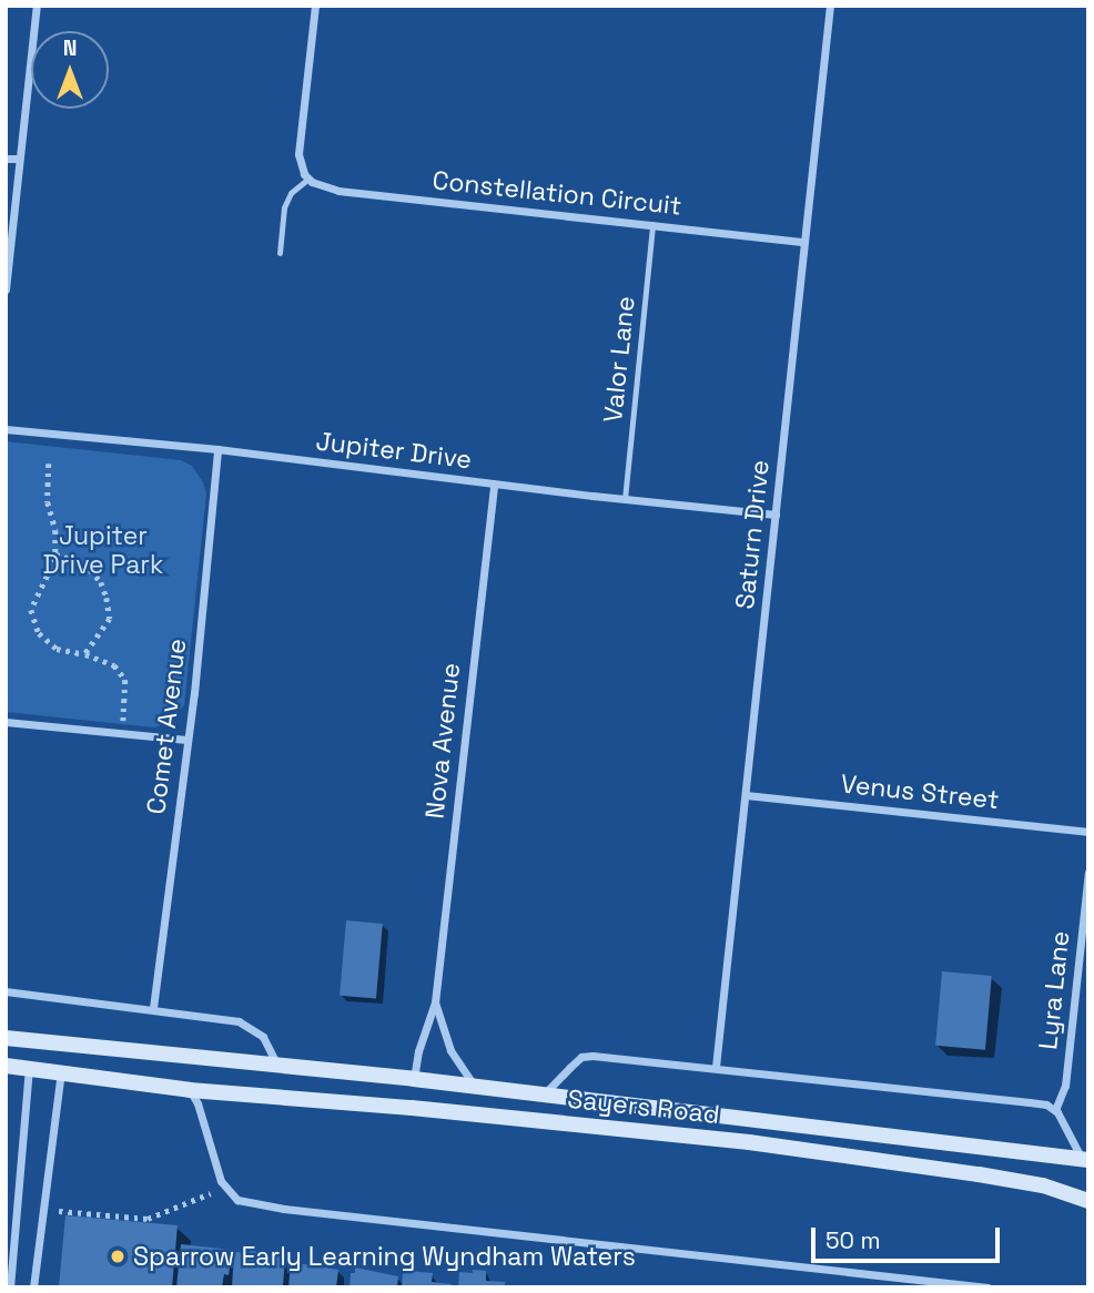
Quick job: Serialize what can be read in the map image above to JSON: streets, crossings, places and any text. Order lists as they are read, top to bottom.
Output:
{
  "streets": {
    "main road": ["Sayers Road"],
    "street": [
      "Constellation Circuit",
      "Jupiter Drive",
      "Saturn Drive",
      "Comet Avenue",
      "Nova Avenue",
      "Venus Street",
      "Lyra Lane"
    ],
    "lane": ["Valor Lane"]
  },
  "crossings": [
    ["Constellation Circuit", "Valor Lane"],
    ["Constellation Circuit", "Saturn Drive"],
    ["Valor Lane", "Jupiter Drive"],
    ["Jupiter Drive", "Saturn Drive"],
    ["Jupiter Drive", "Comet Avenue"],
    ["Jupiter Drive", "Nova Avenue"],
    ["Saturn Drive", "Venus Street"],
    ["Saturn Drive", "Sayers Road"],
    ["Nova Avenue", "Sayers Road"],
    ["Lyra Lane", "Sayers Road"]
  ],
  "parks": ["Jupiter Drive Park"],
  "places": ["Sparrow Early Learning Wyndham Waters"],
  "scale_bar": "50 m",
  "north": "top"
}
